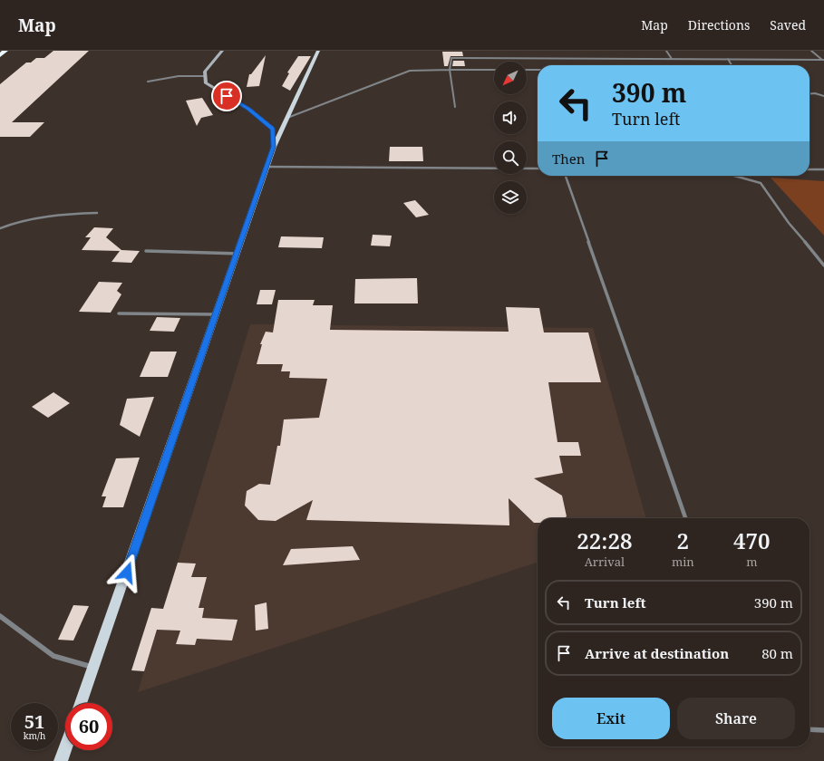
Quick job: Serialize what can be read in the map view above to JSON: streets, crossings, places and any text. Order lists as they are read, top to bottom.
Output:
{
  "north": "bottom left",
  "page": {
    "header": "Map",
    "nav": ["Map", "Directions", "Saved"],
    "turn": ["390 m", "Turn left"],
    "then": "Then",
    "eta": [
      "22:28",
      "Arrival",
      "2",
      "min",
      "470",
      "m"
    ],
    "list": [
      {
        "name": "Turn left",
        "value": "390 m"
      },
      {
        "name": "Arrive at destination",
        "value": "80 m"
      }
    ],
    "buttons": ["Exit", "Share"],
    "speed": "51 km/h",
    "limit": "60"
  }
}
